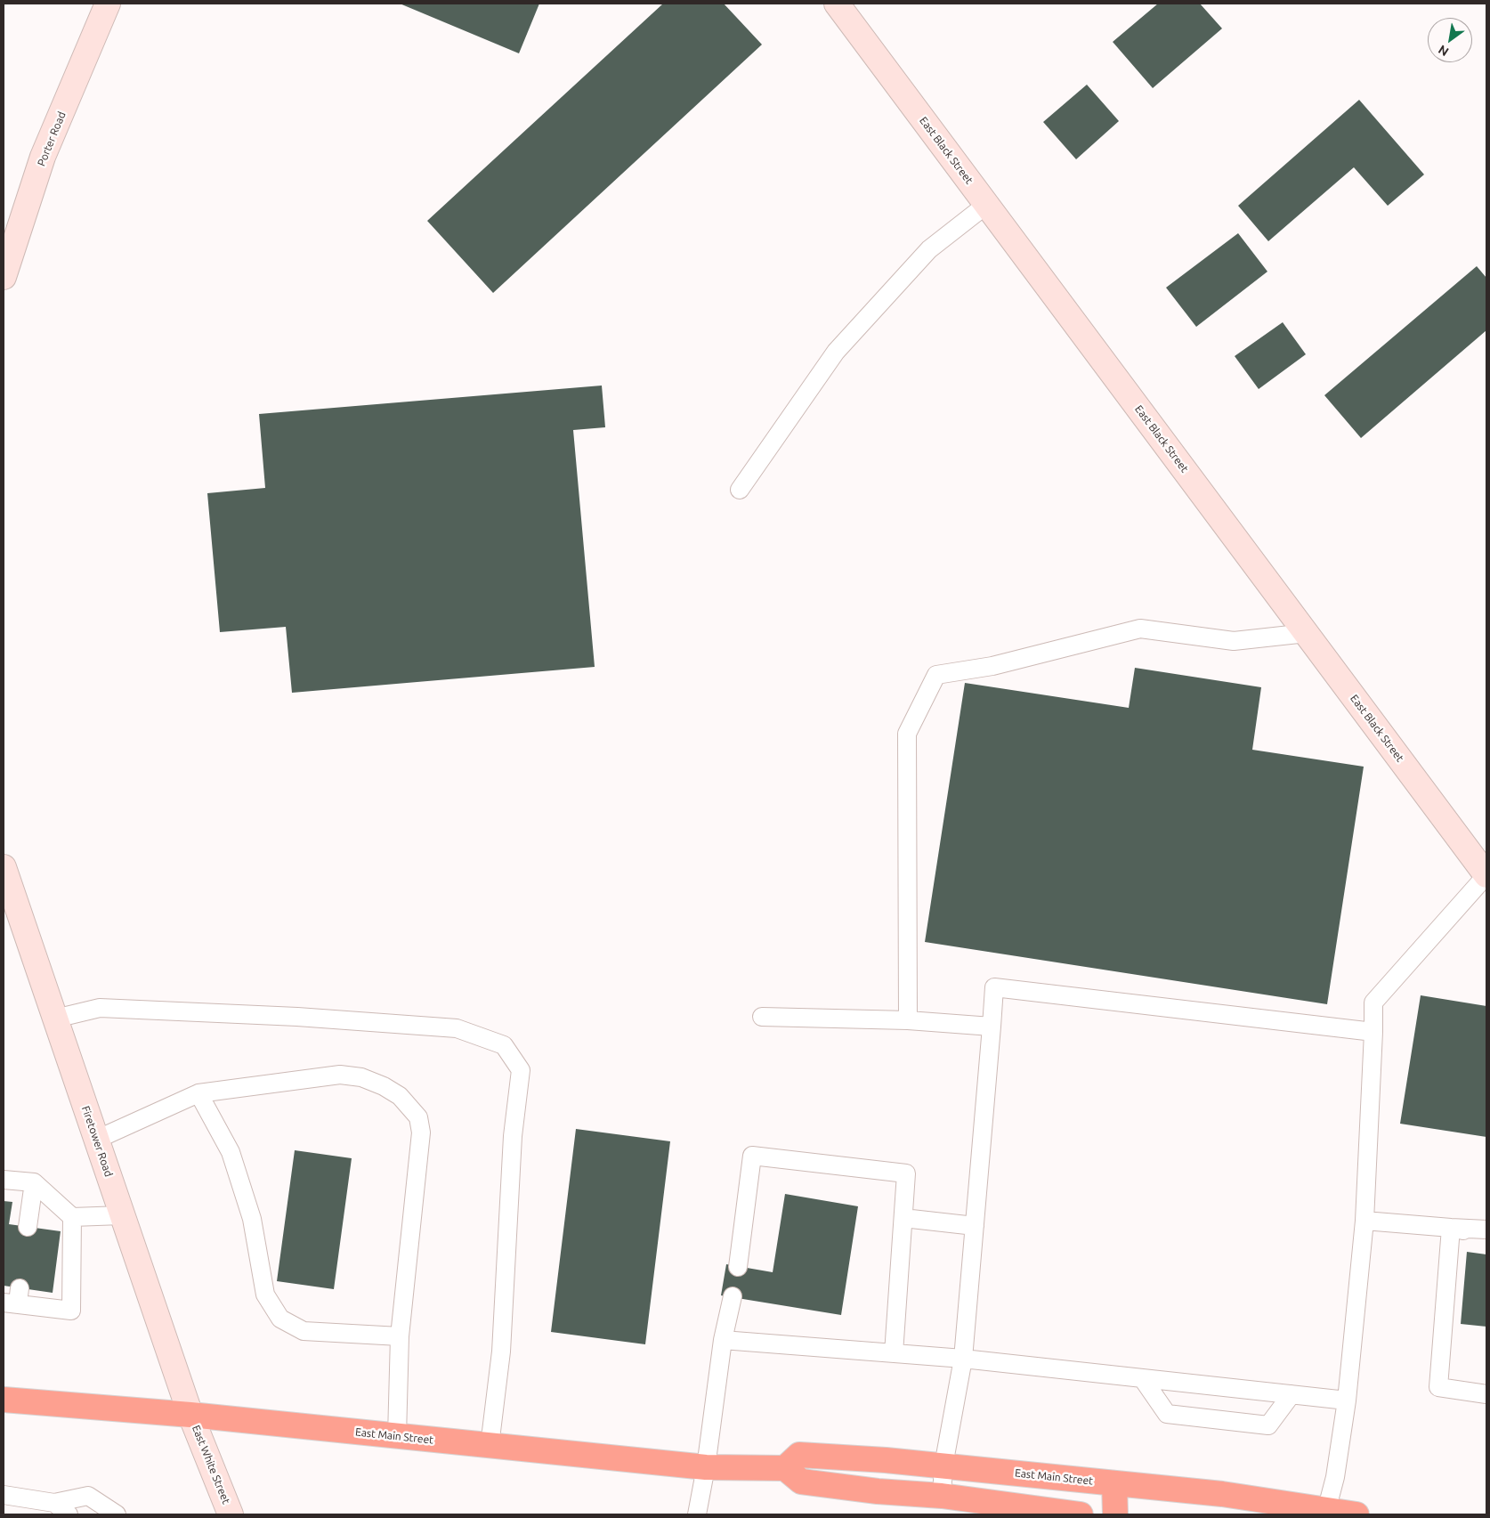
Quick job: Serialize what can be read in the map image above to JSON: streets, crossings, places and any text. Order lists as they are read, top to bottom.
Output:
{
  "streets": {
    "highway": ["East Main Street"],
    "street": [
      "Porter Road",
      "East Black Street",
      "Firetower Road",
      "East White Street"
    ]
  },
  "crossings": [
    ["Firetower Road", "East Main Street"],
    ["Firetower Road", "East White Street"],
    ["East Main Street", "East White Street"]
  ],
  "north": "bottom left"
}
